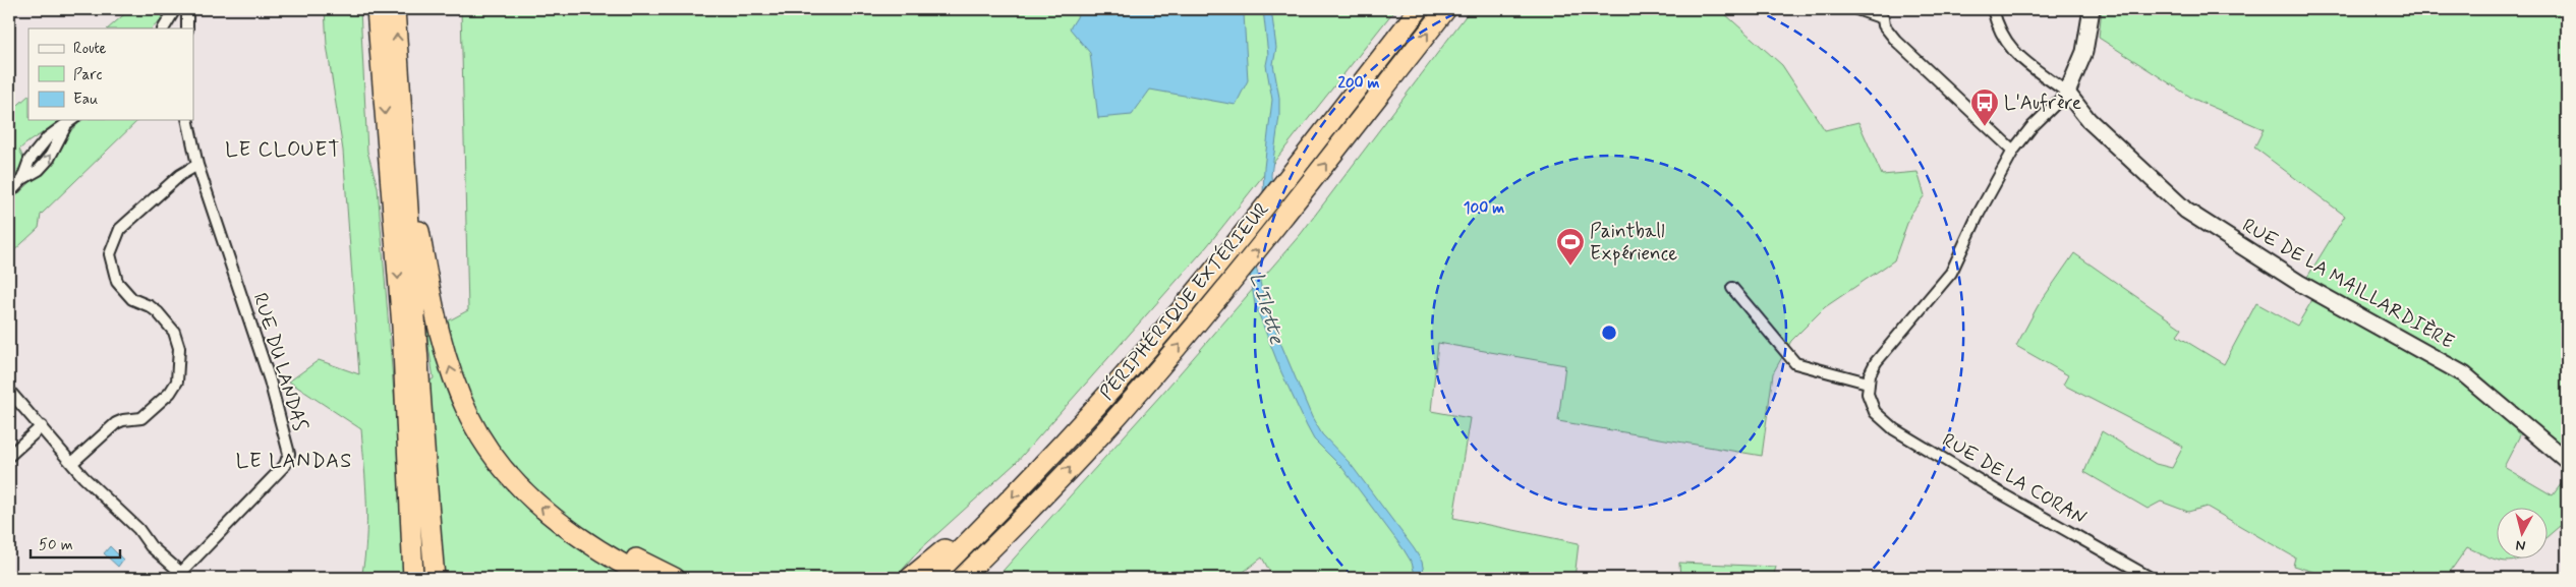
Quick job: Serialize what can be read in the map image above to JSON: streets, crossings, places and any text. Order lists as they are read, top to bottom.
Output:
{
  "streets": {
    "highway": ["PÉRIPHÉRIQUE EXTÉRIEUR"],
    "street": ["RUE DE LA MAILLARDIÈRE", "RUE DU LANDAS", "RUE DE LA CORAN"]
  },
  "districts": ["LE CLOUET", "LE LANDAS"],
  "water": ["L'Ilette"],
  "places": {
    "bus stop": ["L'Aufrère"],
    "sports": ["Paintball Expérience"]
  },
  "legend": ["Route", "Parc", "Eau"],
  "scale_bar": "50 m",
  "north": "bottom",
  "rings": ["200 m", "100 m"]
}
